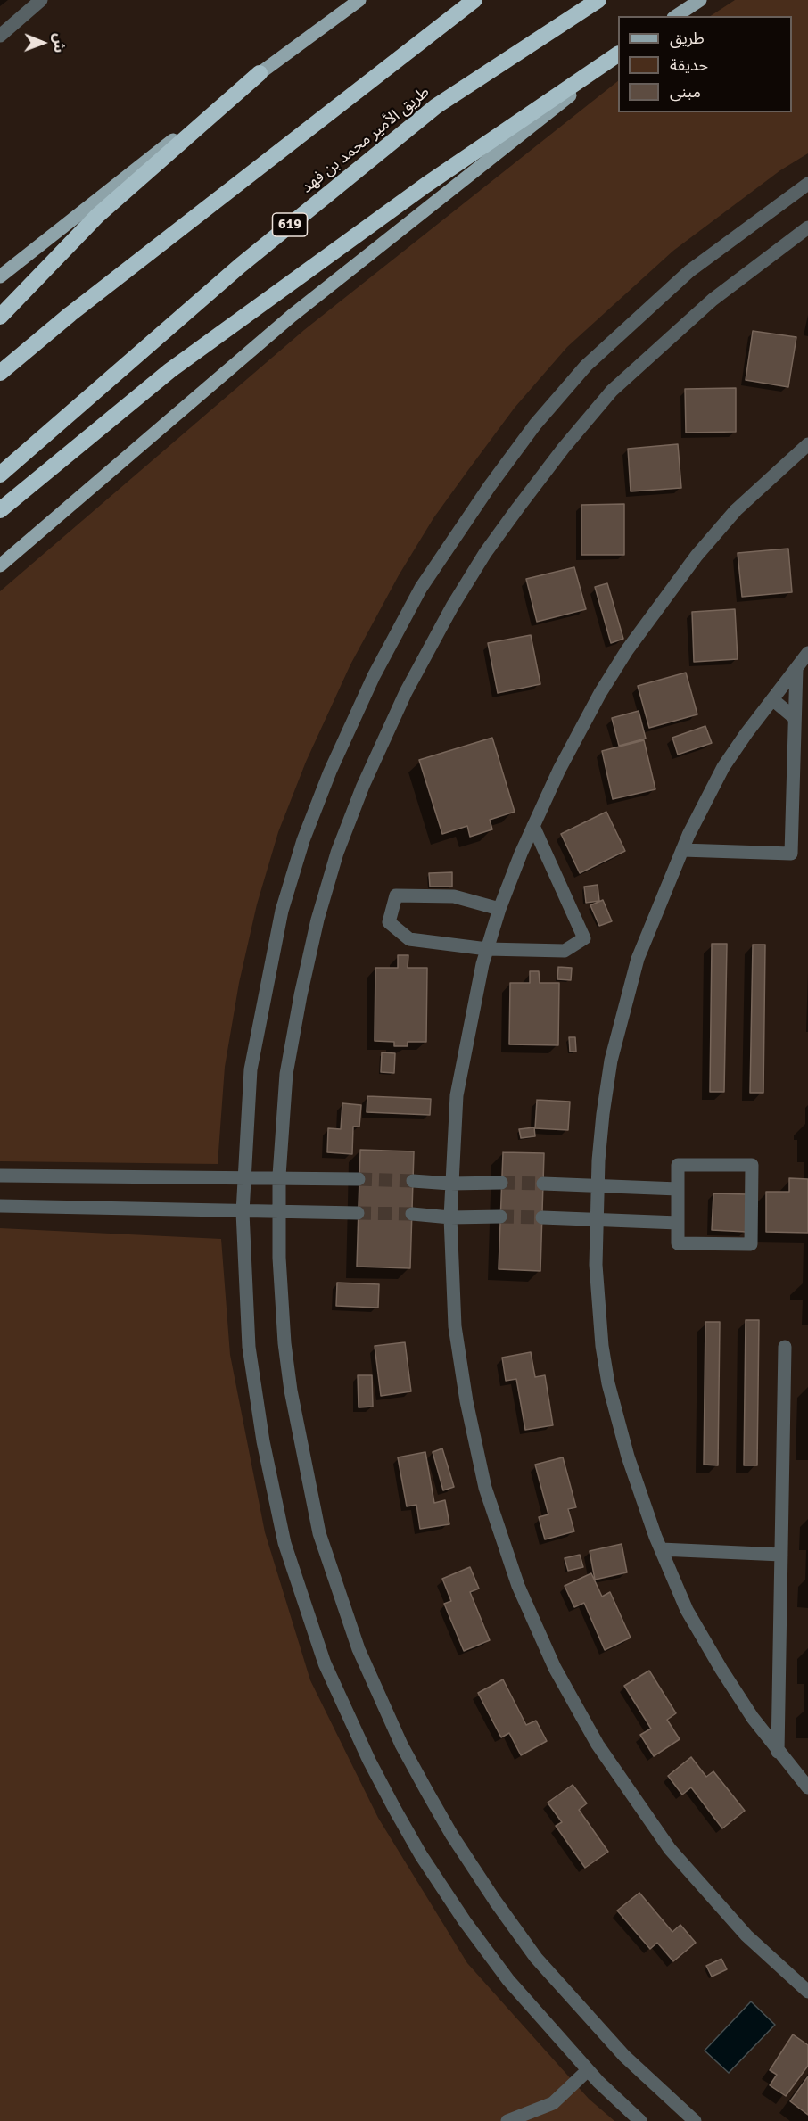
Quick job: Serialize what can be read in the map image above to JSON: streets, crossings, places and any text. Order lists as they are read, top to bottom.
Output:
{
  "streets": {
    "highway": ["طريق الأمير محمد بن فهد", "619"]
  },
  "legend": ["طريق", "حديقة", "مبنى"],
  "north": "right"
}
